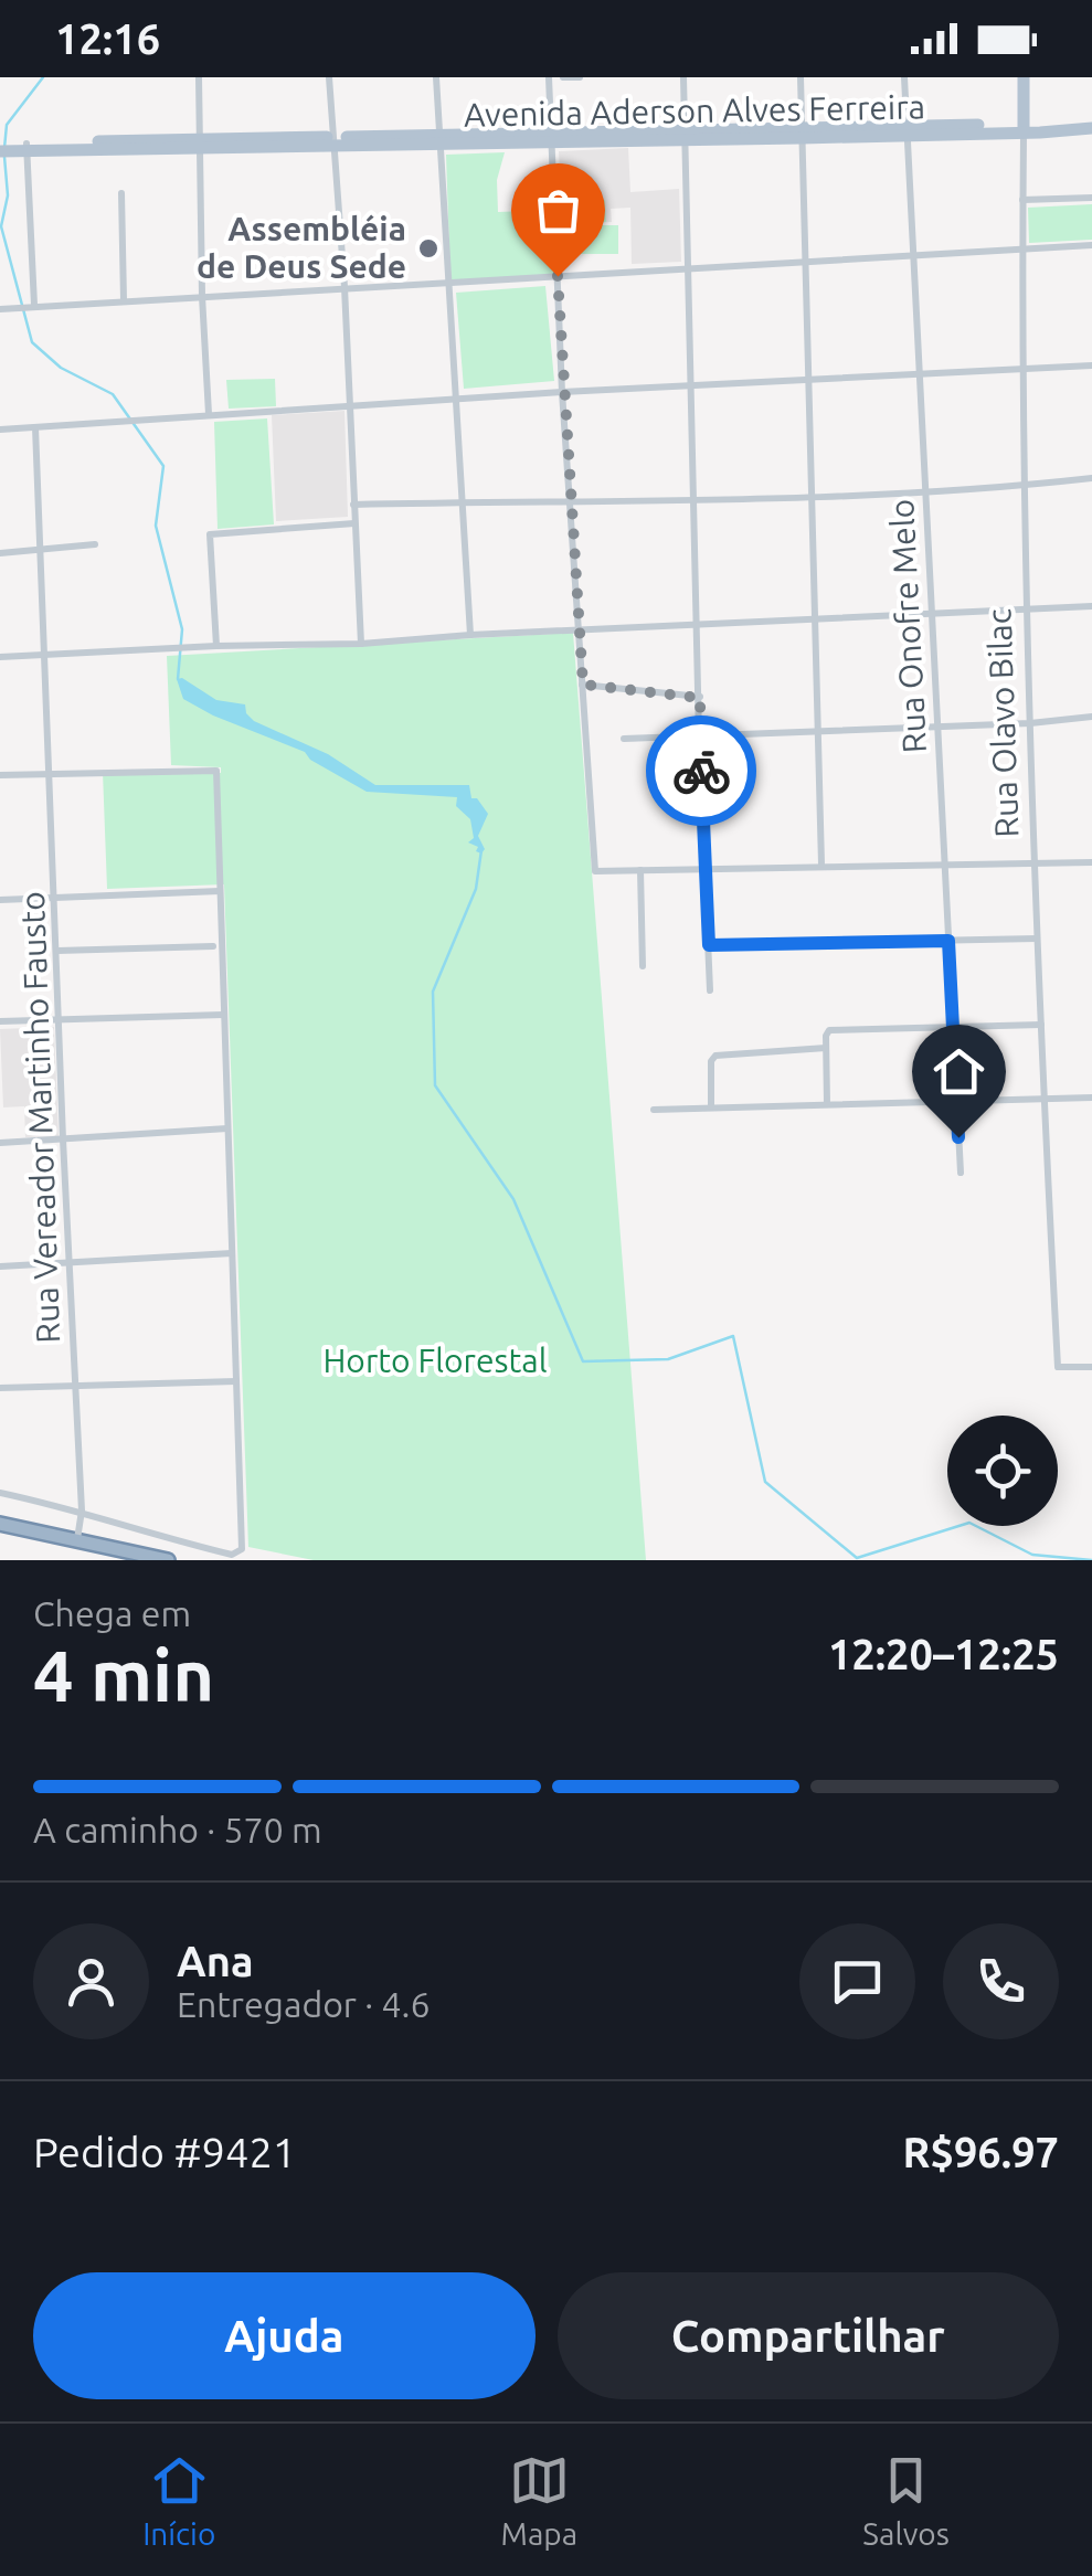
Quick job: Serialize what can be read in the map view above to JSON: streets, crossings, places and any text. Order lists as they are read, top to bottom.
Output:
{
  "streets": {
    "main road": ["Avenida Aderson Alves Ferreira", "Rua Olavo Bilac"],
    "street": ["Rua Onofre Melo", "Rua Vereador Martinho Fausto"]
  },
  "crossings": [
    ["Avenida Aderson Alves Ferreira", "Rua Onofre Melo"],
    ["Avenida Aderson Alves Ferreira", "Rua Olavo Bilac"]
  ],
  "parks": ["Horto Florestal"],
  "places": ["Assembléia de Deus Sede"],
  "page": {
    "status": "12:16",
    "heading": ["4 min", "Chega em", "12:20–12:25"],
    "panel": [
      "Ana",
      "Entregador · 4.6",
      "Pedido #9421",
      "R$96.97"
    ],
    "bar": "A caminho · 570 m",
    "buttons": ["Ajuda", "Compartilhar"],
    "tabs": ["Início", "Mapa", "Salvos"]
  }
}
